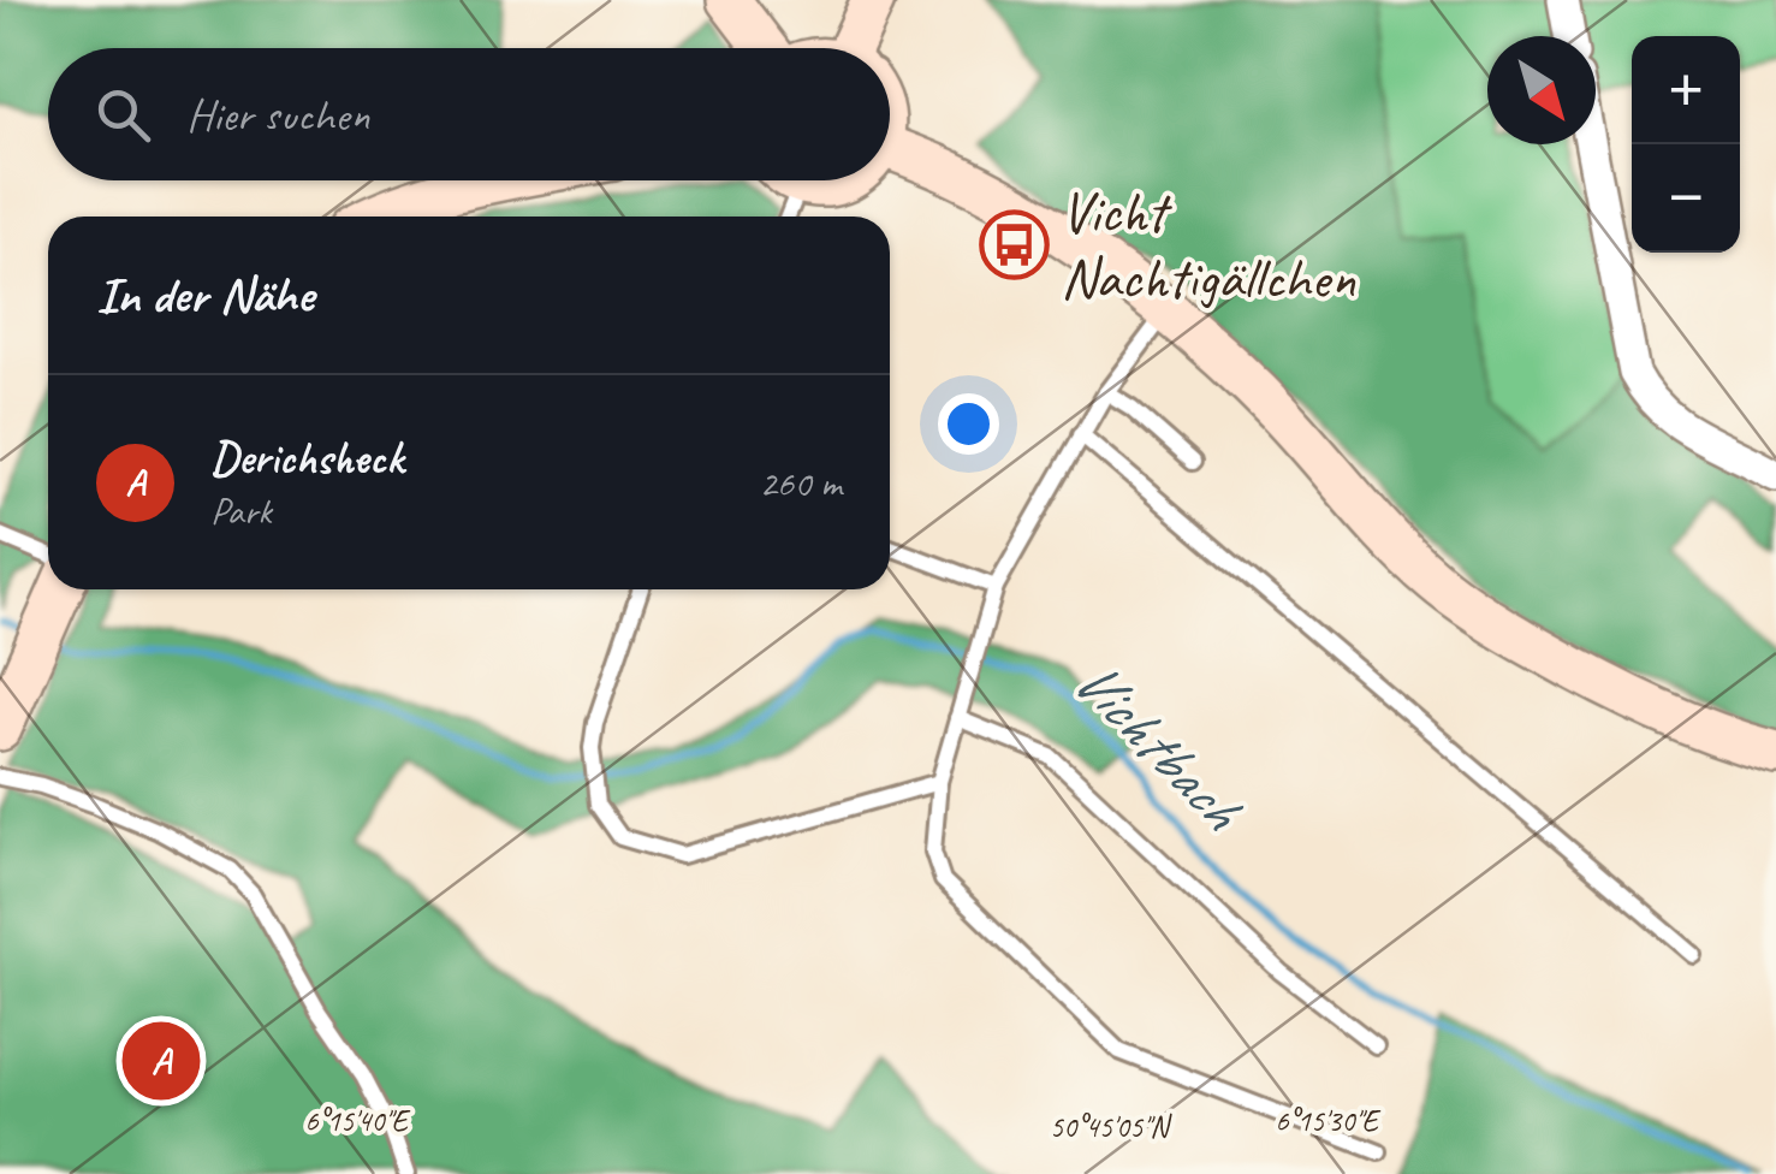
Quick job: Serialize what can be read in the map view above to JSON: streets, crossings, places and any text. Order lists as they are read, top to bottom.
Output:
{
  "water": ["Vichtbach"],
  "places": {
    "bus stop": ["Vicht Nachtigällchen"]
  },
  "north": "bottom right",
  "page": {
    "map_buttons": ["+", "−"],
    "search": "Hier suchen",
    "heading": "In der Nähe",
    "list": [
      {
        "mark": "A",
        "name": "Derichsheck",
        "note": "Park",
        "value": "260 m"
      }
    ],
    "pins": "A"
  },
  "coordinates": ["6°15'40\"E", "6°15'30\"E", "50°45'05\"N"]
}
